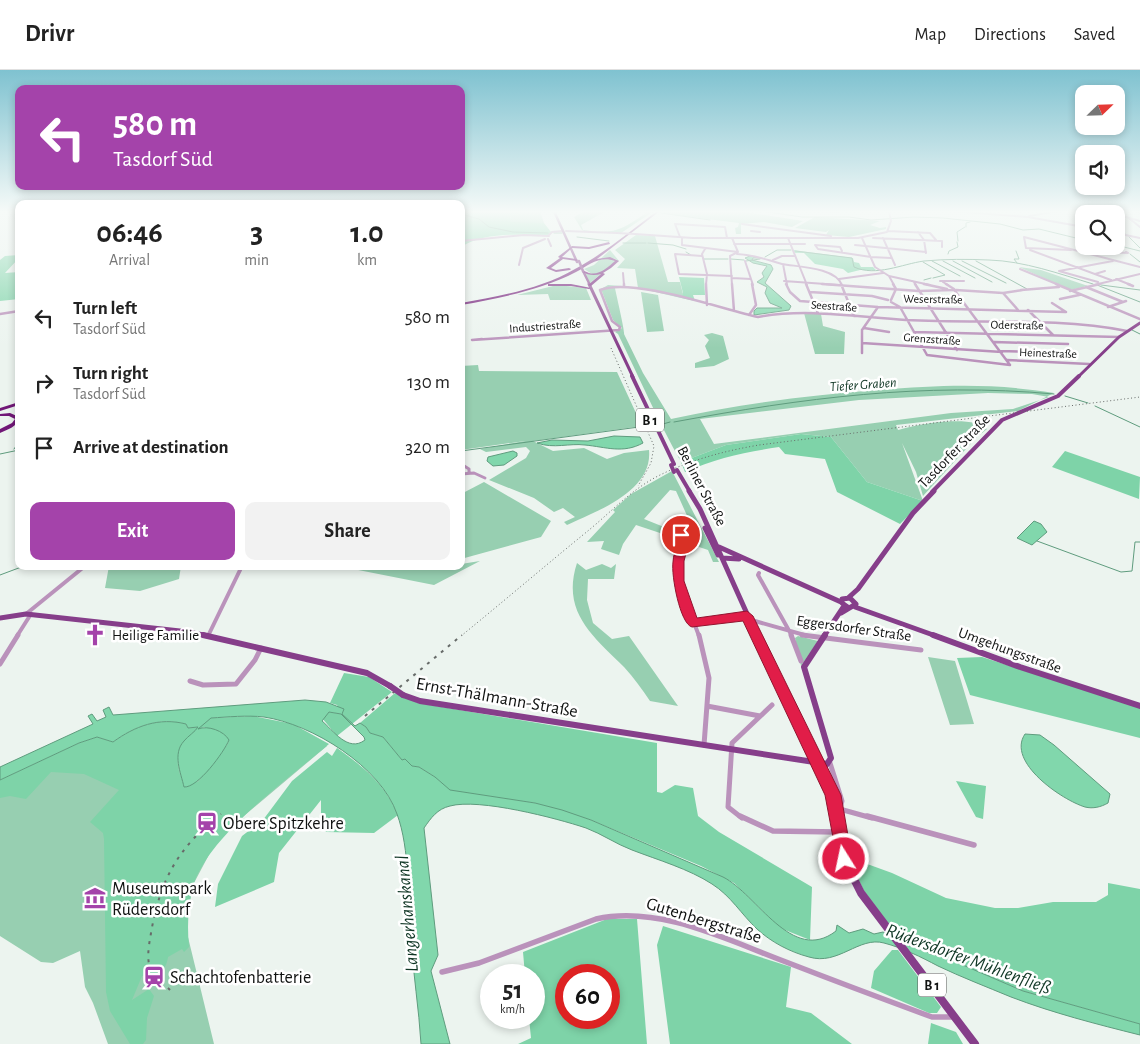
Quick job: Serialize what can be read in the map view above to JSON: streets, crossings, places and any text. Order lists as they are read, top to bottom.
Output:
{
  "streets": {
    "main road": [
      "B 1",
      "Tasdorfer Straße",
      "Berliner Straße",
      "Umgehungsstraße",
      "Ernst-Thälmann-Straße"
    ],
    "street": [
      "Weserstraße",
      "Seestraße",
      "Oderstraße",
      "Industriestraße",
      "Grenzstraße",
      "Heinestraße",
      "Eggersdorfer Straße",
      "Gutenbergstraße"
    ]
  },
  "crossings": [
    ["Seestraße", "Industriestraße"],
    ["Seestraße", "B 1"],
    ["Seestraße", "Tasdorfer Straße"],
    ["Seestraße", "Berliner Straße"],
    ["Oderstraße", "Tasdorfer Straße"],
    ["Industriestraße", "B 1"],
    ["Industriestraße", "Berliner Straße"],
    ["Heinestraße", "Tasdorfer Straße"],
    ["B 1", "Berliner Straße"],
    ["Tasdorfer Straße", "Umgehungsstraße"],
    ["Berliner Straße", "Eggersdorfer Straße"],
    ["Berliner Straße", "Ernst-Thälmann-Straße"],
    ["Berliner Straße", "Gutenbergstraße"]
  ],
  "water": ["Tiefer Graben", "Langerhanskanal", "Rüdersdorfer Mühlenfließ"],
  "places": {
    "church": ["Heilige Familie"],
    "station": ["Obere Spitzkehre", "Schachtofenbatterie"],
    "museum": ["Museumspark Rüdersdorf"]
  },
  "north": "top right",
  "page": {
    "header": "Drivr",
    "nav": ["Map", "Directions", "Saved"],
    "turn": ["580 m", "Tasdorf Süd"],
    "eta": [
      "06:46",
      "Arrival",
      "3",
      "min",
      "1.0",
      "km"
    ],
    "list": [
      {
        "name": "Turn left",
        "note": "Tasdorf Süd",
        "value": "580 m"
      },
      {
        "name": "Turn right",
        "note": "Tasdorf Süd",
        "value": "130 m"
      },
      {
        "name": "Arrive at destination",
        "value": "320 m"
      }
    ],
    "buttons": ["Exit", "Share"],
    "speed": "51 km/h",
    "limit": "60"
  }
}
